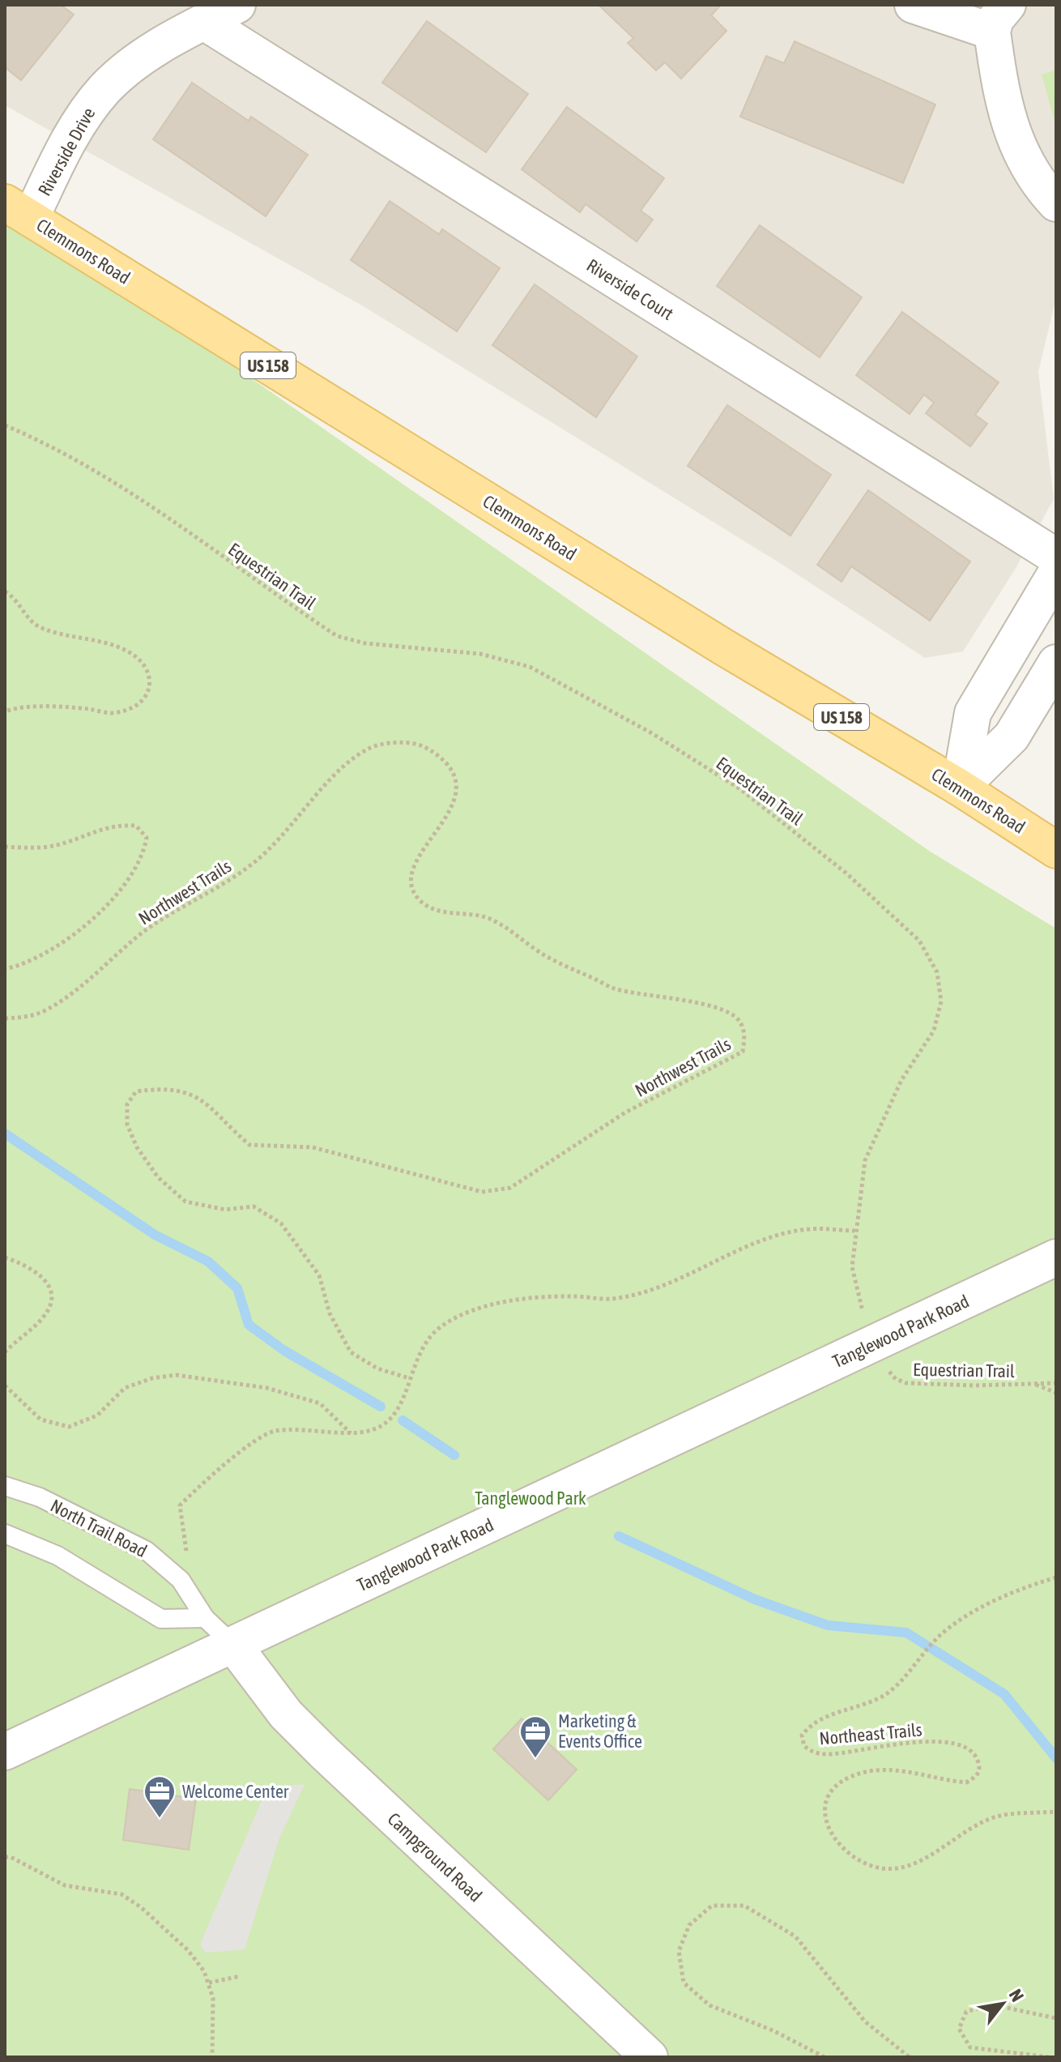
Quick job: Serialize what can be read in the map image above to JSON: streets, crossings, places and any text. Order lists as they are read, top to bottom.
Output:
{
  "streets": {
    "main road": ["Clemmons Road", "US 158"],
    "street": [
      "Riverside Drive",
      "Riverside Court",
      "Tanglewood Park Road",
      "Campground Road"
    ],
    "lane": ["North Trail Road"],
    "path": ["Equestrian Trail", "Northwest Trails", "Northeast Trails"]
  },
  "crossings": [
    ["Riverside Drive", "Clemmons Road"],
    ["Riverside Drive", "Riverside Court"],
    ["Equestrian Trail", "Tanglewood Park Road"],
    ["Tanglewood Park Road", "North Trail Road"],
    ["Tanglewood Park Road", "Campground Road"],
    ["North Trail Road", "Campground Road"]
  ],
  "parks": ["Tanglewood Park"],
  "places": {
    "office": ["Marketing & Events Office", "Welcome Center"]
  },
  "north": "top right"
}
